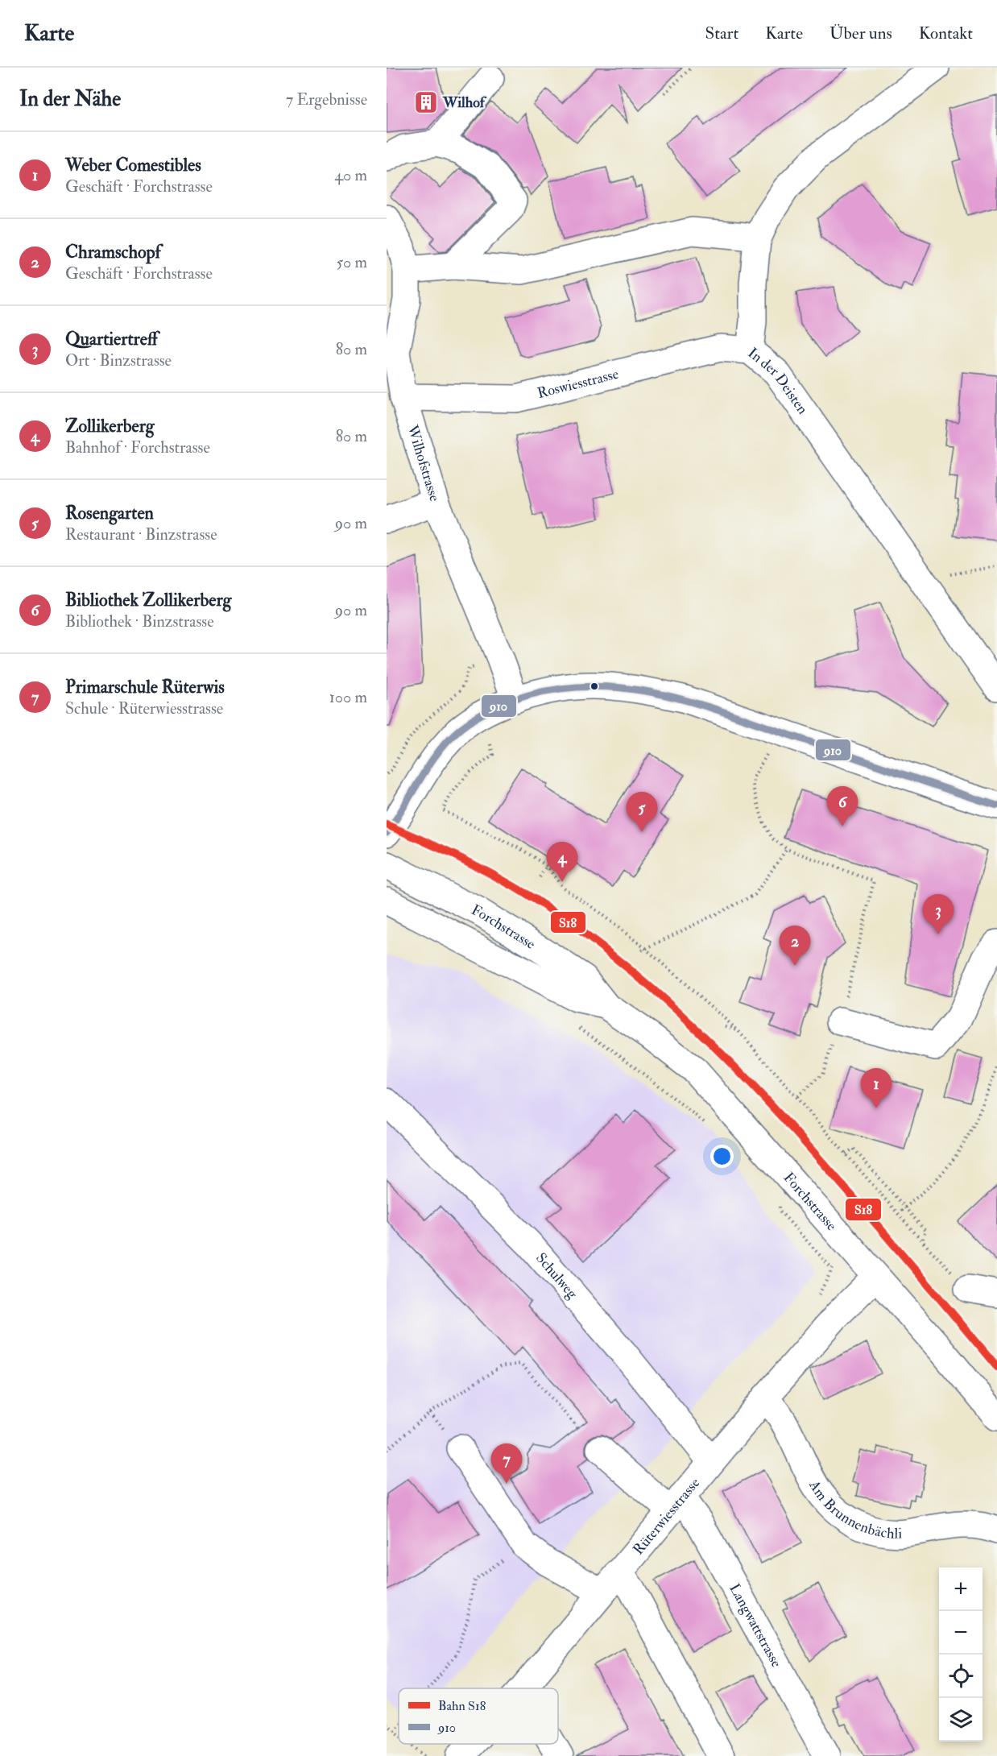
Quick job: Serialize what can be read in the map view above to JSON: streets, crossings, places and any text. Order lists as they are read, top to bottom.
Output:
{
  "streets": {
    "street": [
      "In der Deisten",
      "Roswiesstrasse",
      "Wilhofstrasse",
      "Forchstrasse",
      "Schulweg",
      "Am Brunnenbächli",
      "Rüterwiesstrasse",
      "Langwattstrasse"
    ]
  },
  "crossings": [
    ["In der Deisten", "Roswiesstrasse"],
    ["Roswiesstrasse", "Wilhofstrasse"],
    ["Forchstrasse", "Rüterwiesstrasse"],
    ["Schulweg", "Rüterwiesstrasse"],
    ["Am Brunnenbächli", "Rüterwiesstrasse"],
    ["Rüterwiesstrasse", "Langwattstrasse"]
  ],
  "places": {
    "building": ["Wilhof"]
  },
  "lines": ["transit line 910", "rail line S18"],
  "legend": ["Bahn S18", "910"],
  "page": {
    "header": "Karte",
    "nav": [
      "Start",
      "Karte",
      "Über uns",
      "Kontakt"
    ],
    "heading": ["In der Nähe", "7 Ergebnisse"],
    "list": [
      {
        "mark": "1",
        "name": "Weber Comestibles",
        "note": "Geschäft · Forchstrasse",
        "value": "40 m"
      },
      {
        "mark": "2",
        "name": "Chramschopf",
        "note": "Geschäft · Forchstrasse",
        "value": "50 m"
      },
      {
        "mark": "3",
        "name": "Quartiertreff",
        "note": "Ort · Binzstrasse",
        "value": "80 m"
      },
      {
        "mark": "4",
        "name": "Zollikerberg",
        "note": "Bahnhof · Forchstrasse",
        "value": "80 m"
      },
      {
        "mark": "5",
        "name": "Rosengarten",
        "note": "Restaurant · Binzstrasse",
        "value": "90 m"
      },
      {
        "mark": "6",
        "name": "Bibliothek Zollikerberg",
        "note": "Bibliothek · Binzstrasse",
        "value": "90 m"
      },
      {
        "mark": "7",
        "name": "Primarschule Rüterwis",
        "note": "Schule · Rüterwiesstrasse",
        "value": "100 m"
      }
    ],
    "pins": [
      "6",
      "5",
      "4",
      "3",
      "2",
      "1",
      "7"
    ],
    "map_buttons": ["+", "−"]
  }
}
